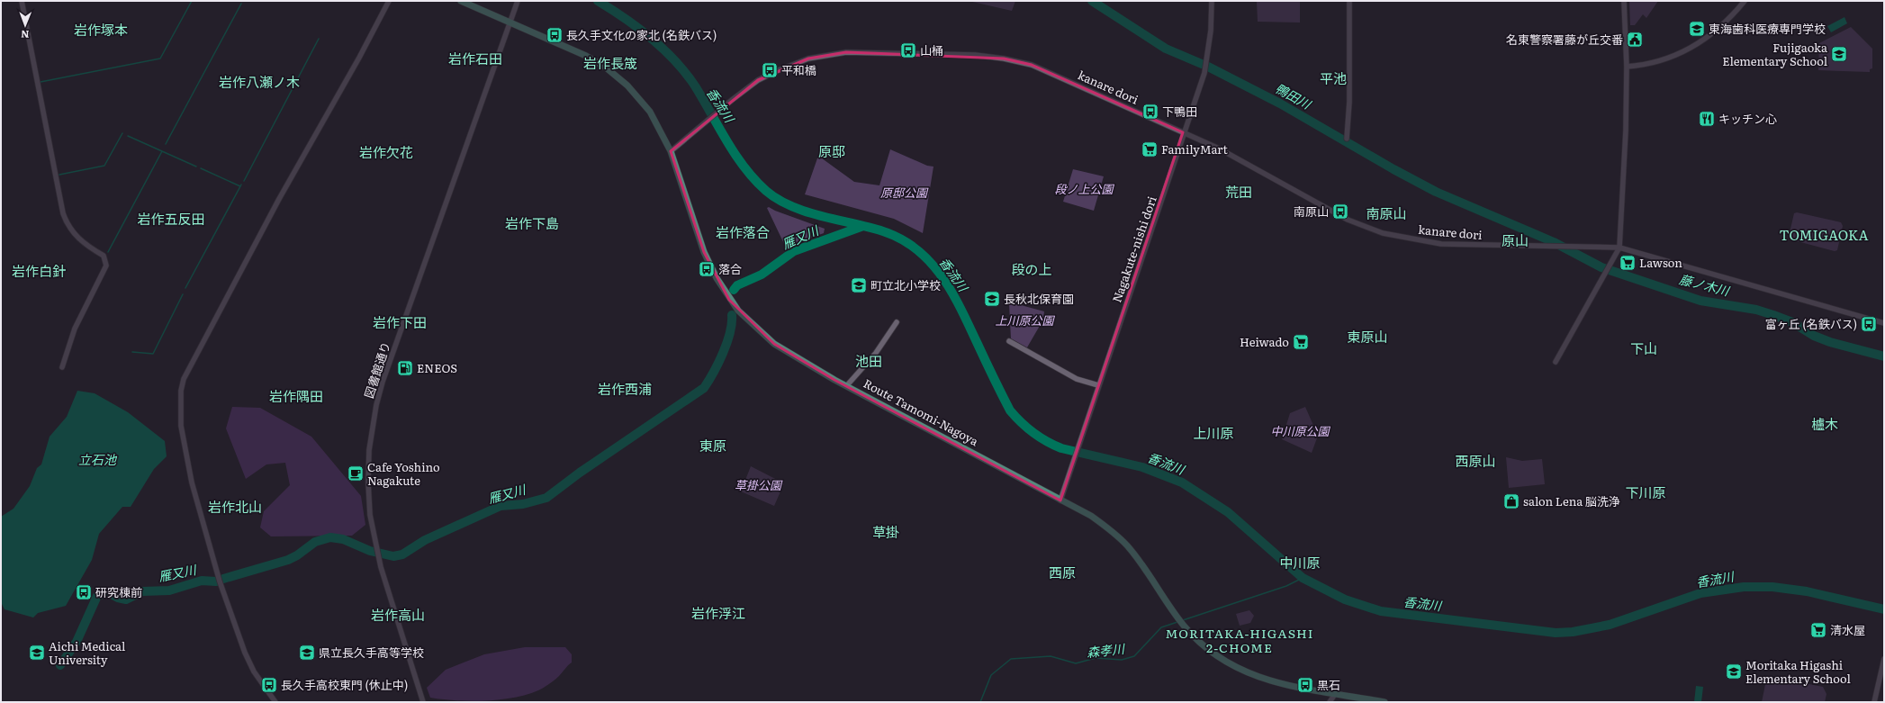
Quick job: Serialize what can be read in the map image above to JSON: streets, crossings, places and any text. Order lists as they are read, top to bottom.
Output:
{
  "streets": {
    "main road": ["Route Tamomi-Nagoya"],
    "street": ["kanare dori", "Nagakute-nishi dori", "図書館通り"]
  },
  "crossings": [
    ["kanare dori", "Nagakute-nishi dori"],
    ["kanare dori", "Route Tamomi-Nagoya"],
    ["Nagakute-nishi dori", "Route Tamomi-Nagoya"],
    ["図書館通り", "Route Tamomi-Nagoya"]
  ],
  "districts": [
    "岩作塚本",
    "岩作石田",
    "岩作長筬",
    "平池",
    "岩作八瀬ノ木",
    "原邸",
    "岩作欠花",
    "荒田",
    "南原山",
    "岩作五反田",
    "岩作下島",
    "岩作落合",
    "TOMIGAOKA",
    "原山",
    "段の上",
    "岩作白針",
    "岩作下田",
    "東原山",
    "下山",
    "池田",
    "岩作西浦",
    "岩作隅田",
    "櫨木",
    "上川原",
    "東原",
    "西原山",
    "下川原",
    "岩作北山",
    "草掛",
    "中川原",
    "西原",
    "岩作浮江",
    "岩作高山",
    "MORITAKA-HIGASHI 2-CHOME"
  ],
  "water": [
    "鴨田川",
    "香流川",
    "雁又川",
    "藤ノ木川",
    "立石池",
    "森孝川"
  ],
  "parks": [
    "段ノ上公園",
    "原邸公園",
    "上川原公園",
    "中川原公園",
    "草掛公園"
  ],
  "places": {
    "school or university": [
      "東海歯科医療専門学校",
      "Fujigaoka Elementary School",
      "町立北小学校",
      "長秋北保育園",
      "Aichi Medical University",
      "県立長久手高等学校",
      "Moritaka Higashi Elementary School"
    ],
    "bus stop": [
      "長久手文化の家北 (名鉄バス)",
      "山桶",
      "平和橋",
      "下鴨田",
      "南原山",
      "落合",
      "富ヶ丘 (名鉄バス)",
      "研究棟前",
      "長久手高校東門 (休止中)",
      "黒石"
    ],
    "public building": ["名東警察署藤が丘交番"],
    "restaurant": ["キッチン心"],
    "supermarket": [
      "FamilyMart",
      "Lawson",
      "Heiwado",
      "清水屋"
    ],
    "fuel station": ["ENEOS"],
    "cafe": ["Cafe Yoshino Nagakute"],
    "shop": ["salon Lena 脳洗浄"]
  },
  "north": "bottom"
}
